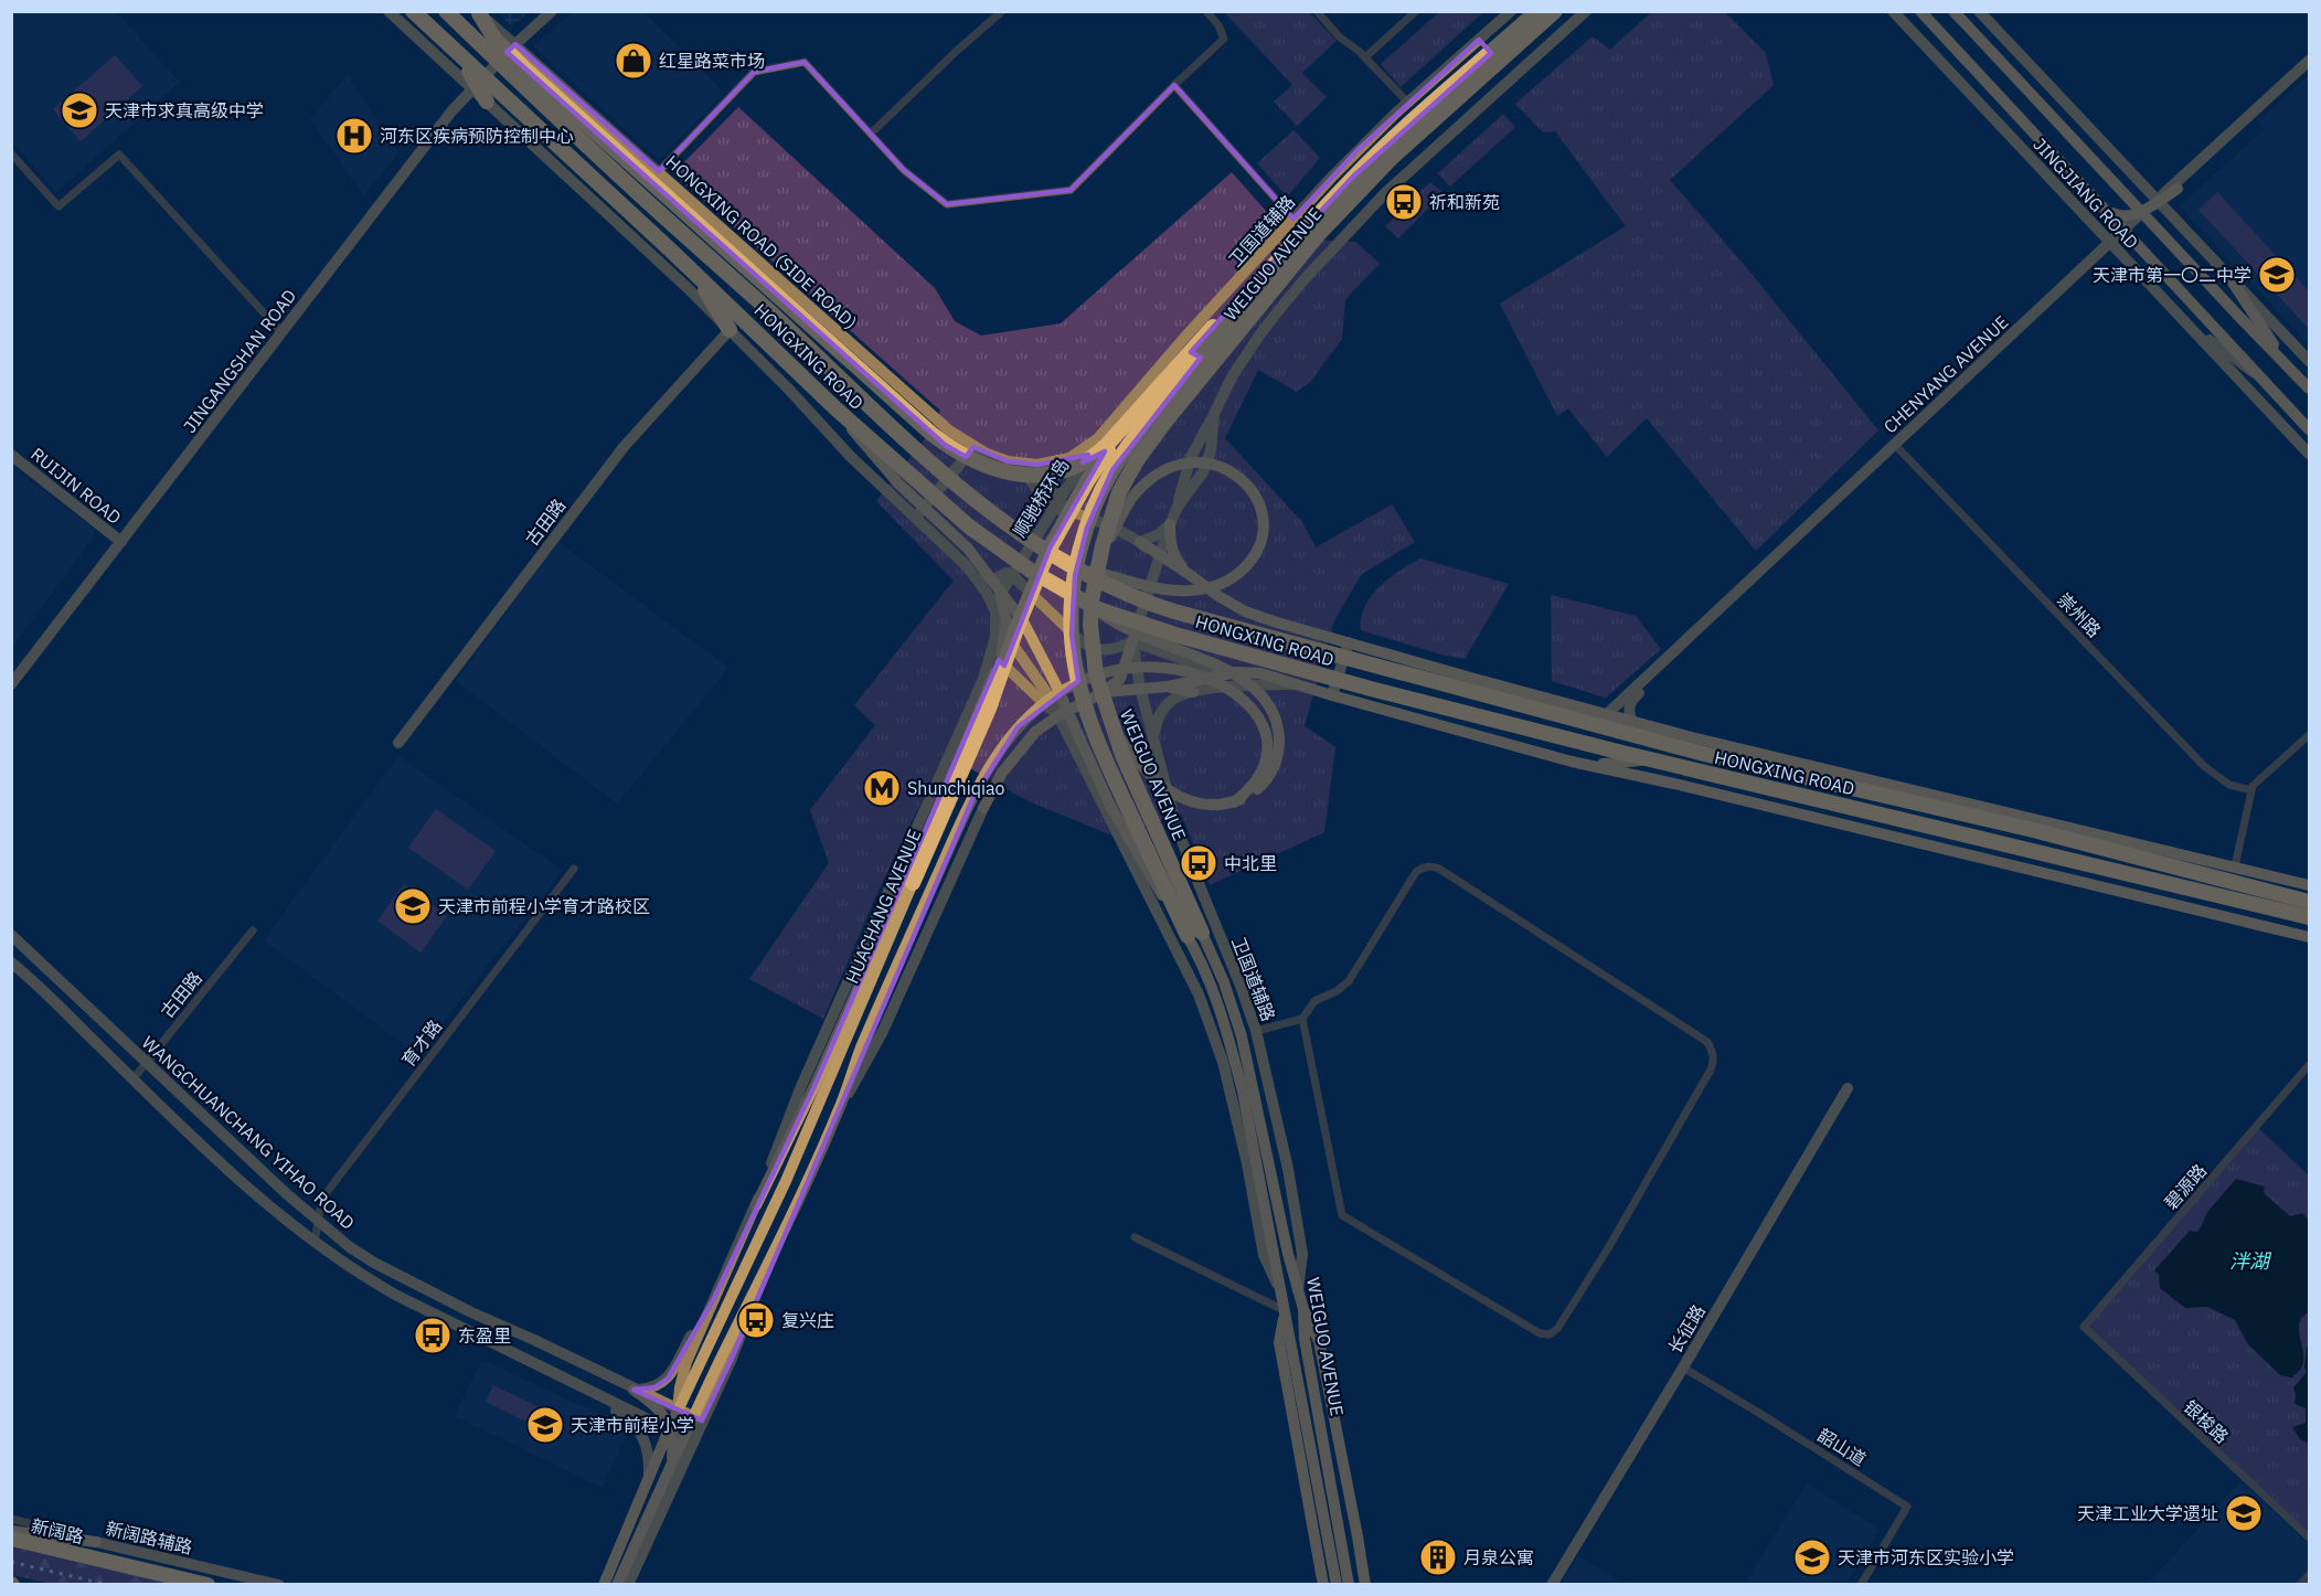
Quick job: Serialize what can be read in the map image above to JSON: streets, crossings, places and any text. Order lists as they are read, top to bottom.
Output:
{
  "streets": {
    "highway": [
      "WEIGUO AVENUE",
      "HONGXING ROAD",
      "HUACHANG AVENUE",
      "新阔路"
    ],
    "main road": ["JINGJIANG ROAD"],
    "street": [
      "卫国道辅路",
      "HONGXING ROAD (SIDE ROAD)",
      "JINGANGSHAN ROAD",
      "CHENYANG AVENUE",
      "RUIJIN ROAD",
      "顺驰桥环岛",
      "古田路",
      "崇州路",
      "育才路",
      "WANGCHUANCHANG YIHAO ROAD",
      "碧源路",
      "长征路",
      "银梭路",
      "韶山道",
      "新阔路辅路"
    ]
  },
  "crossings": [
    ["JINGJIANG ROAD", "CHENYANG AVENUE"],
    ["卫国道辅路", "HONGXING ROAD (SIDE ROAD)"],
    ["卫国道辅路", "WEIGUO AVENUE"],
    ["卫国道辅路", "顺驰桥环岛"],
    ["HONGXING ROAD (SIDE ROAD)", "JINGANGSHAN ROAD"],
    ["WEIGUO AVENUE", "顺驰桥环岛"],
    ["WEIGUO AVENUE", "HUACHANG AVENUE"],
    ["HONGXING ROAD", "JINGANGSHAN ROAD"],
    ["HONGXING ROAD", "CHENYANG AVENUE"],
    ["JINGANGSHAN ROAD", "RUIJIN ROAD"],
    ["CHENYANG AVENUE", "崇州路"],
    ["顺驰桥环岛", "HUACHANG AVENUE"],
    ["古田路", "WANGCHUANCHANG YIHAO ROAD"],
    ["HUACHANG AVENUE", "WANGCHUANCHANG YIHAO ROAD"],
    ["育才路", "WANGCHUANCHANG YIHAO ROAD"],
    ["碧源路", "银梭路"],
    ["长征路", "韶山道"]
  ],
  "water": ["泮湖"],
  "places": {
    "shop": ["红星路菜市场"],
    "school or university": [
      "天津市求真高级中学",
      "天津市第一〇二中学",
      "天津市前程小学育才路校区",
      "天津市前程小学",
      "天津工业大学遗址",
      "天津市河东区实验小学"
    ],
    "hospital": ["河东区疾病预防控制中心"],
    "bus stop": [
      "祈和新苑",
      "中北里",
      "复兴庄",
      "东盈里"
    ],
    "metro station": ["Shunchiqiao"],
    "building": ["月泉公寓"]
  }
}
